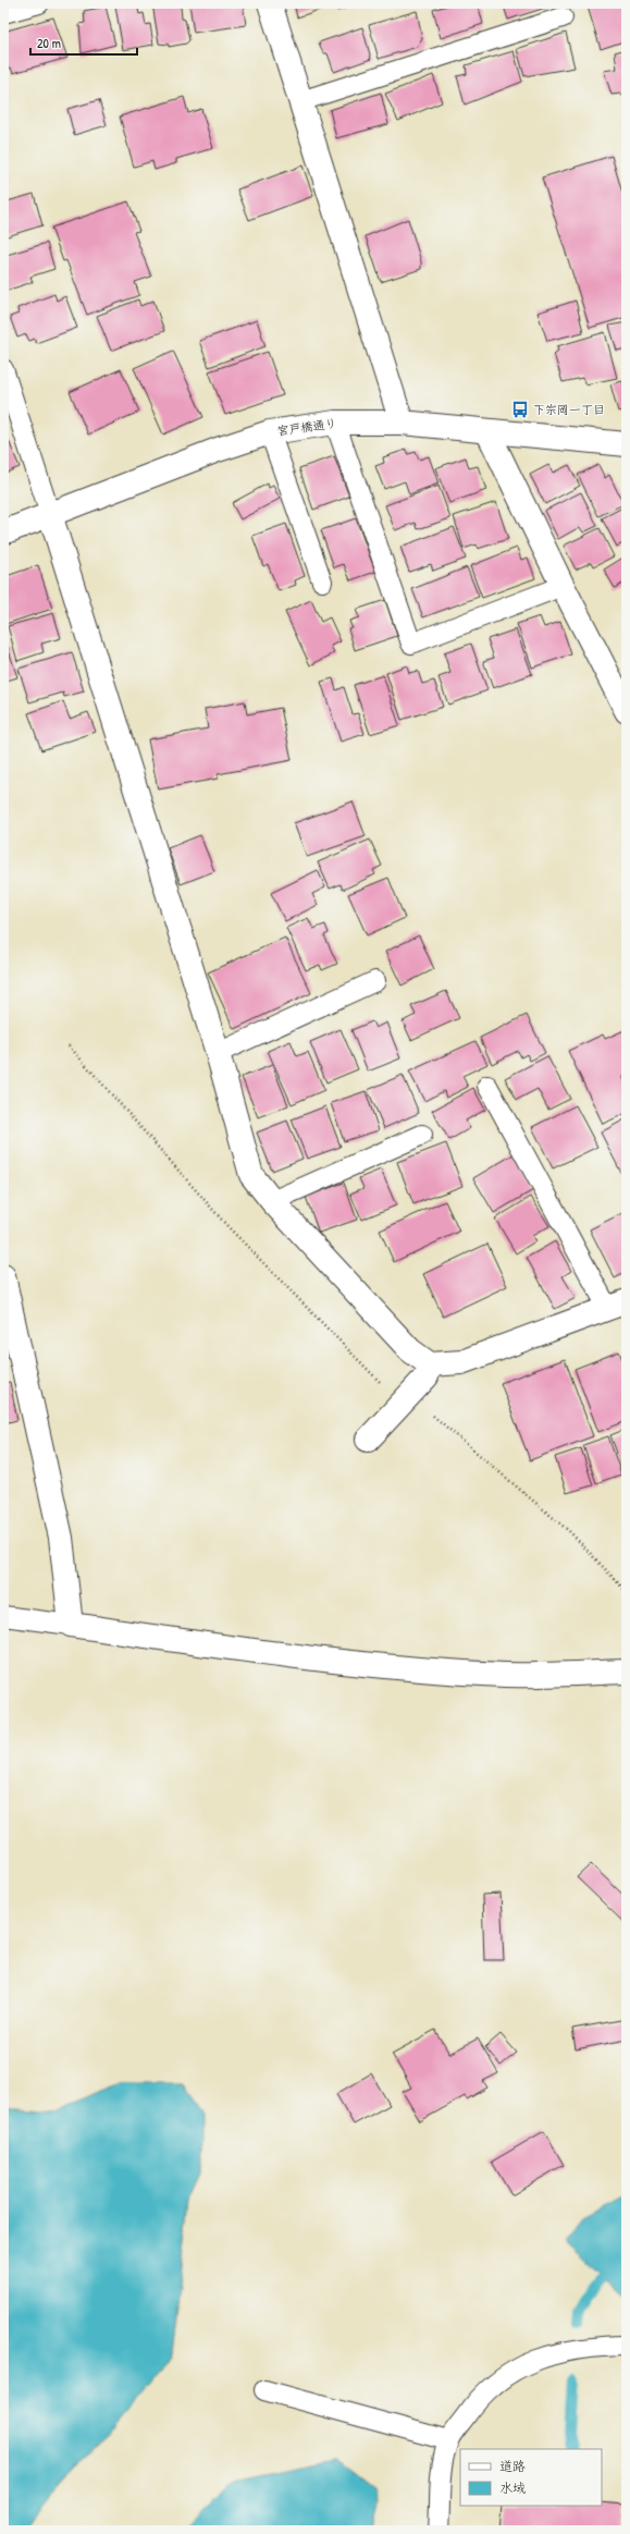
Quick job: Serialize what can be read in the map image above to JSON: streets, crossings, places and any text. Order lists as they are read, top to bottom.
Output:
{
  "streets": {
    "street": ["宮戸橋通り"]
  },
  "places": {
    "bus stop": ["下宗岡一丁目"]
  },
  "legend": ["道路", "水域"],
  "scale_bar": "20 m"
}
